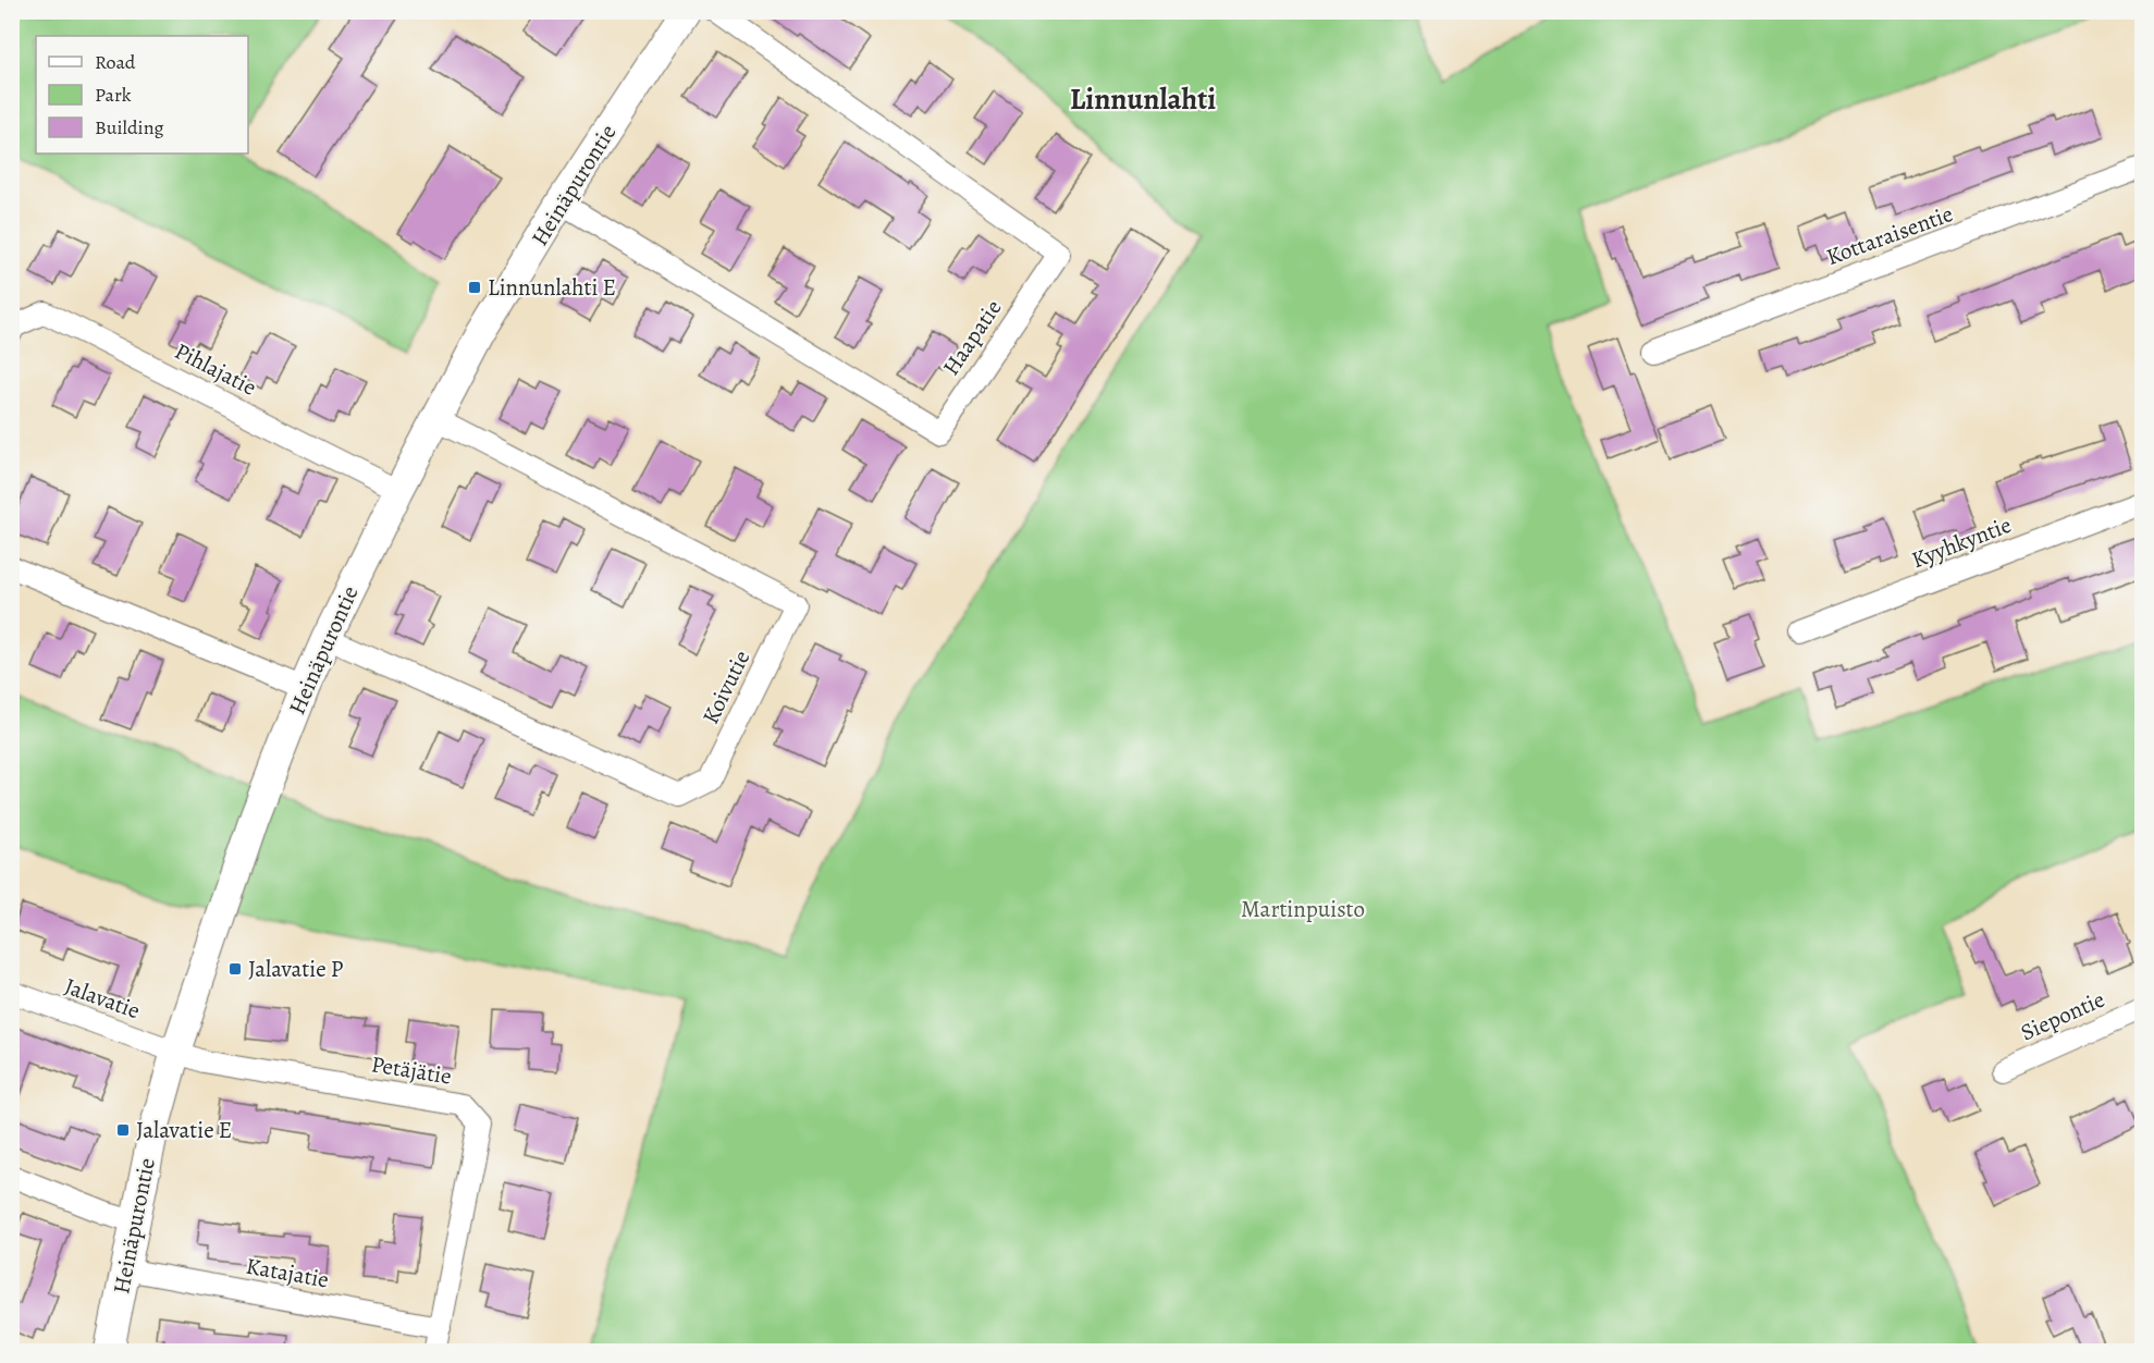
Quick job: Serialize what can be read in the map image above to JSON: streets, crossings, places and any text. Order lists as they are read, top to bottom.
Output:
{
  "streets": {
    "street": [
      "Heinäpurontie",
      "Kottaraisentie",
      "Haapatie",
      "Pihlajatie",
      "Kyyhkyntie",
      "Koivutie",
      "Jalavatie",
      "Siepontie",
      "Petäjätie",
      "Katajatie"
    ]
  },
  "crossings": [
    ["Heinäpurontie", "Haapatie"],
    ["Heinäpurontie", "Pihlajatie"],
    ["Heinäpurontie", "Koivutie"],
    ["Heinäpurontie", "Jalavatie"],
    ["Heinäpurontie", "Petäjätie"],
    ["Heinäpurontie", "Katajatie"],
    ["Jalavatie", "Petäjätie"],
    ["Petäjätie", "Katajatie"]
  ],
  "districts": ["Linnunlahti"],
  "parks": ["Martinpuisto"],
  "places": {
    "transit": ["Linnunlahti E", "Jalavatie P", "Jalavatie E"]
  },
  "legend": ["Road", "Park", "Building"]
}
